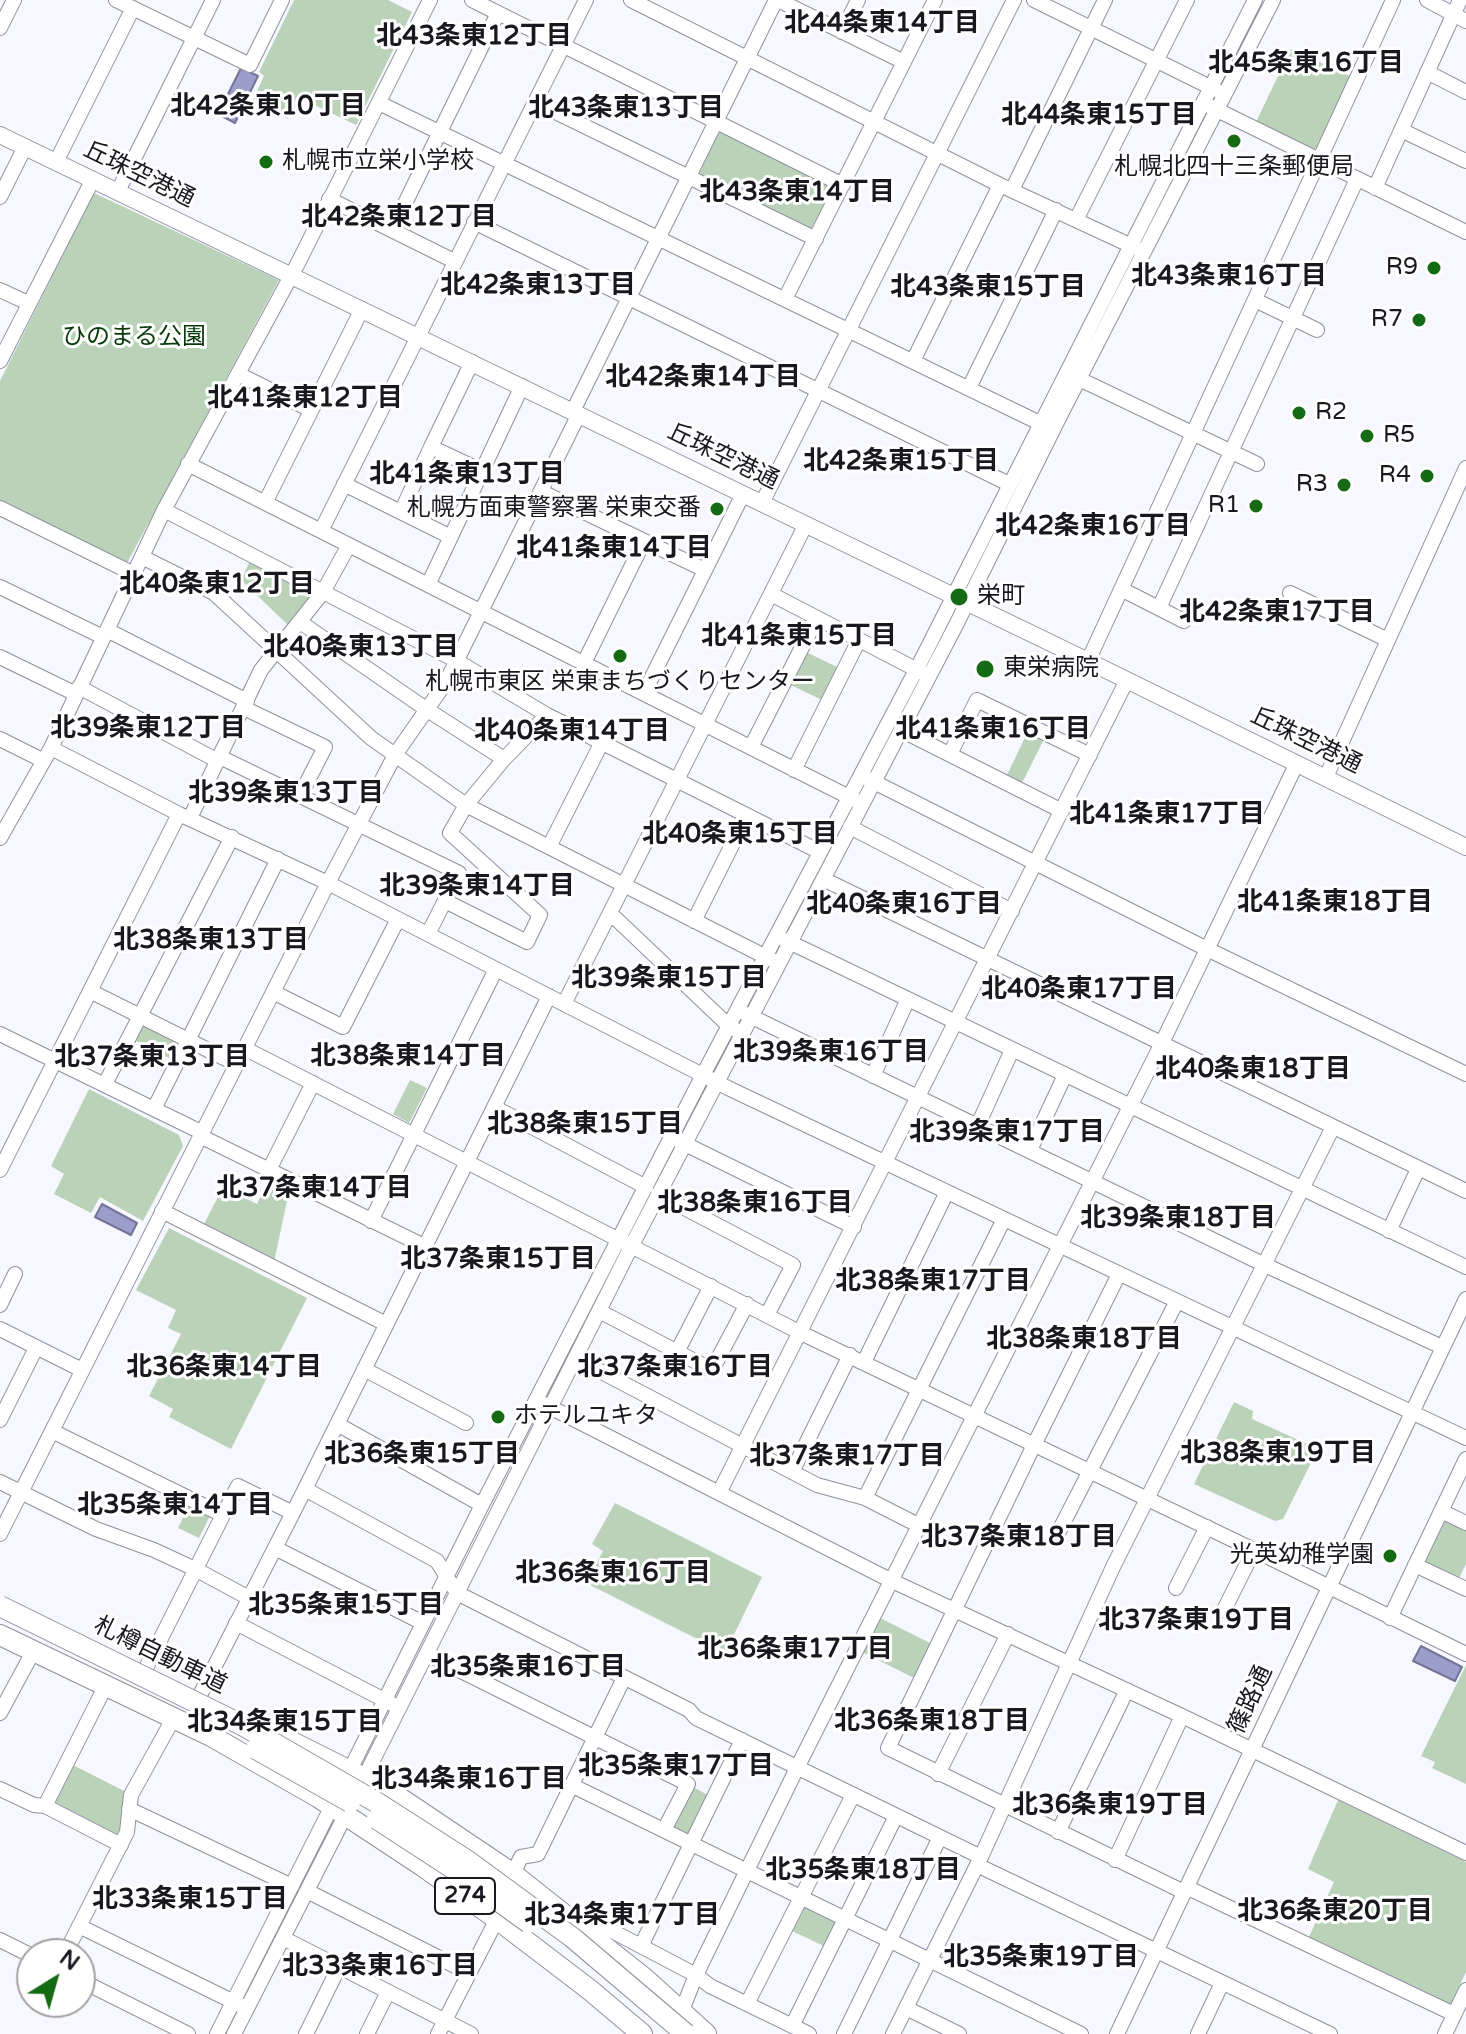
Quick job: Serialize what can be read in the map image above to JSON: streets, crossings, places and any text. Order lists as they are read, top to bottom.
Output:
{
  "streets": {
    "highway": ["札樽自動車道", "274"],
    "main road": ["丘珠空港通"],
    "street": ["篠路通"]
  },
  "districts": [
    "北44条東14丁目",
    "北43条東12丁目",
    "北45条東16丁目",
    "北42条東10丁目",
    "北43条東13丁目",
    "北44条東15丁目",
    "北43条東14丁目",
    "北42条東12丁目",
    "北43条東16丁目",
    "北42条東13丁目",
    "北43条東15丁目",
    "北42条東14丁目",
    "北41条東12丁目",
    "北42条東15丁目",
    "北41条東13丁目",
    "北42条東16丁目",
    "北41条東14丁目",
    "北40条東12丁目",
    "北42条東17丁目",
    "北41条東15丁目",
    "北40条東13丁目",
    "北39条東12丁目",
    "北41条東16丁目",
    "北40条東14丁目",
    "北39条東13丁目",
    "北41条東17丁目",
    "北40条東15丁目",
    "北39条東14丁目",
    "北41条東18丁目",
    "北40条東16丁目",
    "北38条東13丁目",
    "北39条東15丁目",
    "北40条東17丁目",
    "北39条東16丁目",
    "北38条東14丁目",
    "北37条東13丁目",
    "北40条東18丁目",
    "北38条東15丁目",
    "北39条東17丁目",
    "北37条東14丁目",
    "北38条東16丁目",
    "北39条東18丁目",
    "北37条東15丁目",
    "北38条東17丁目",
    "北38条東18丁目",
    "北36条東14丁目",
    "北37条東16丁目",
    "北38条東19丁目",
    "北36条東15丁目",
    "北37条東17丁目",
    "北35条東14丁目",
    "北37条東18丁目",
    "北36条東16丁目",
    "北35条東15丁目",
    "北37条東19丁目",
    "北36条東17丁目",
    "北35条東16丁目",
    "北36条東18丁目",
    "北34条東15丁目",
    "北35条東17丁目",
    "北34条東16丁目",
    "北36条東19丁目",
    "北35条東18丁目",
    "北33条東15丁目",
    "北36条東20丁目",
    "北34条東17丁目",
    "北35条東19丁目",
    "北33条東16丁目"
  ],
  "parks": ["ひのまる公園"],
  "places": [
    "札幌北四十三条郵便局",
    "札幌市立栄小学校",
    "R9",
    "R7",
    "R2",
    "R5",
    "R4",
    "R3",
    "R1",
    "札幌方面東警察署 栄東交番",
    "栄町",
    "札幌市東区 栄東まちづくりセンター",
    "東栄病院",
    "ホテルユキタ",
    "光英幼稚学園"
  ],
  "north": "top right"
}
